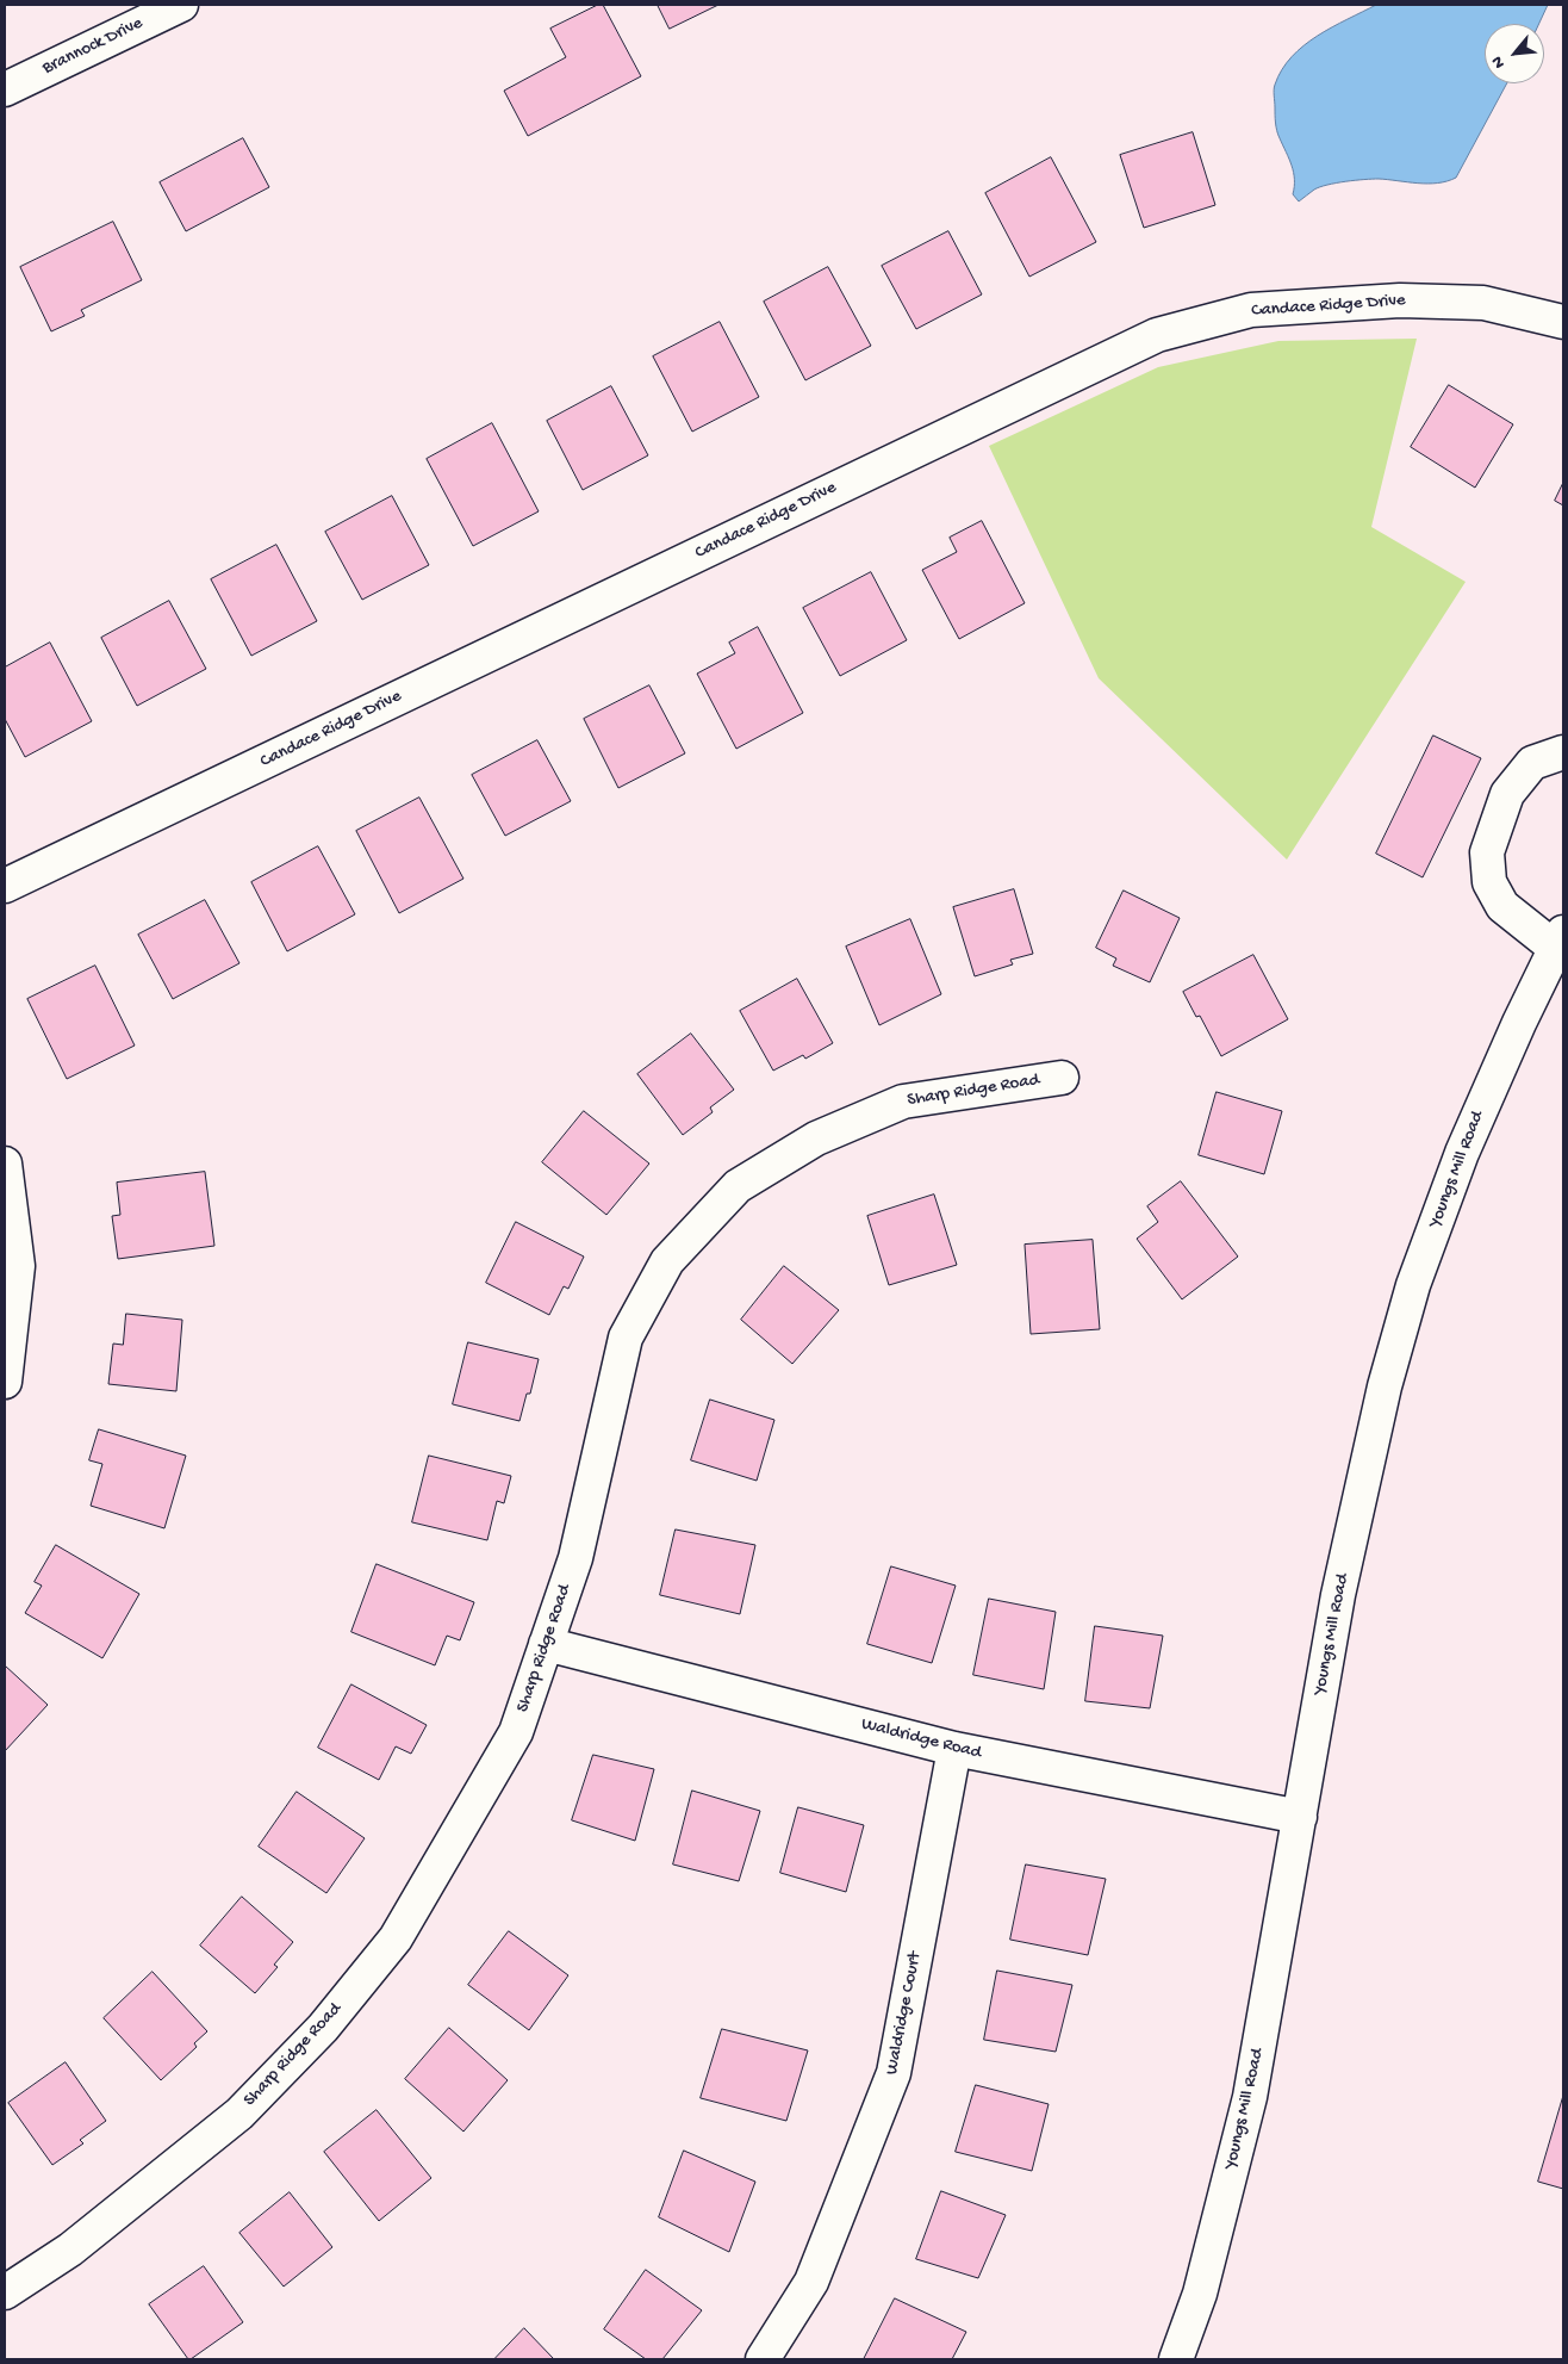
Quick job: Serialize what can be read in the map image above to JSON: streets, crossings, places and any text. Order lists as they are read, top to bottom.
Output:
{
  "streets": {
    "street": [
      "Brannock Drive",
      "Candace Ridge Drive",
      "Sharp Ridge Road",
      "Youngs Mill Road",
      "Waldridge Road",
      "Waldridge Court"
    ]
  },
  "crossings": [
    ["Sharp Ridge Road", "Waldridge Road"],
    ["Youngs Mill Road", "Waldridge Road"],
    ["Waldridge Road", "Waldridge Court"]
  ],
  "north": "bottom left"
}
